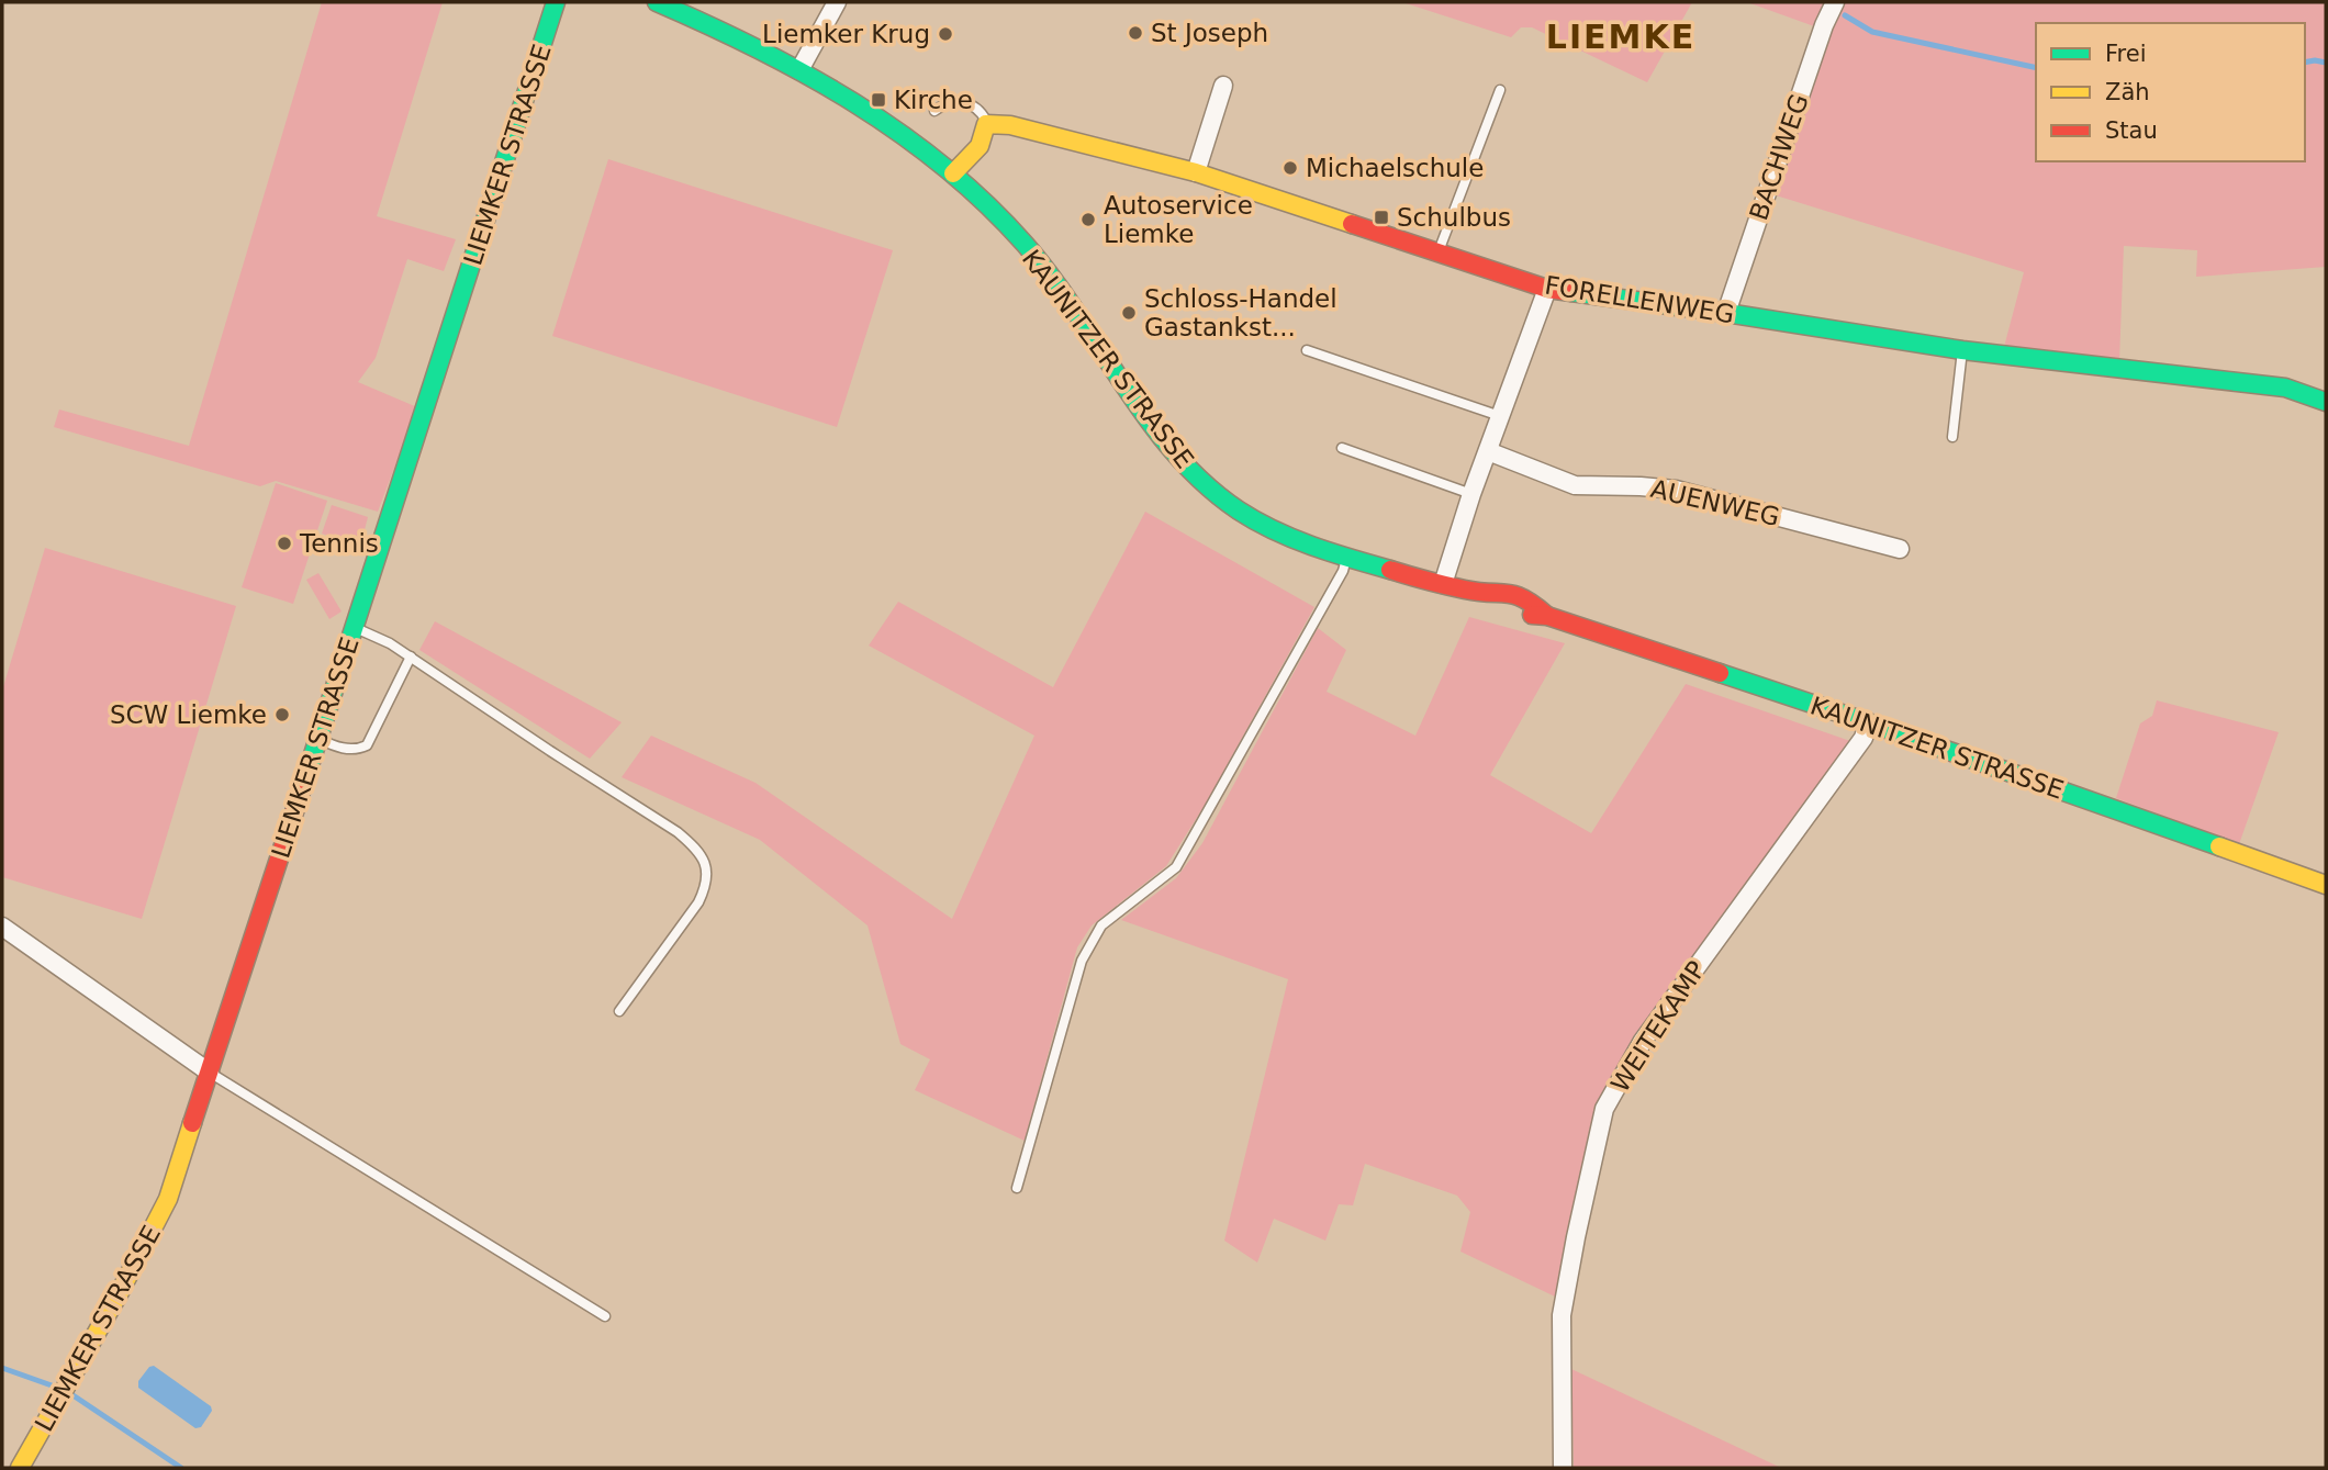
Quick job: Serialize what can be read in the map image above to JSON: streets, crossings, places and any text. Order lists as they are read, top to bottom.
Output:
{
  "streets": {
    "street": [
      "LIEMKER STRASSE",
      "BACHWEG",
      "FORELLENWEG",
      "KAUNITZER STRASSE",
      "AUENWEG",
      "WEITEKAMP"
    ]
  },
  "crossings": [
    ["BACHWEG", "FORELLENWEG"],
    ["KAUNITZER STRASSE", "WEITEKAMP"]
  ],
  "districts": ["LIEMKE"],
  "places": {
    "other": [
      "St Joseph",
      "Liemker Krug",
      "Michaelschule",
      "Autoservice Liemke",
      "Schloss-Handel Gastankst...",
      "Tennis",
      "SCW Liemke"
    ],
    "transit": ["Kirche", "Schulbus"]
  },
  "legend": ["Frei", "Zäh", "Stau"]
}
